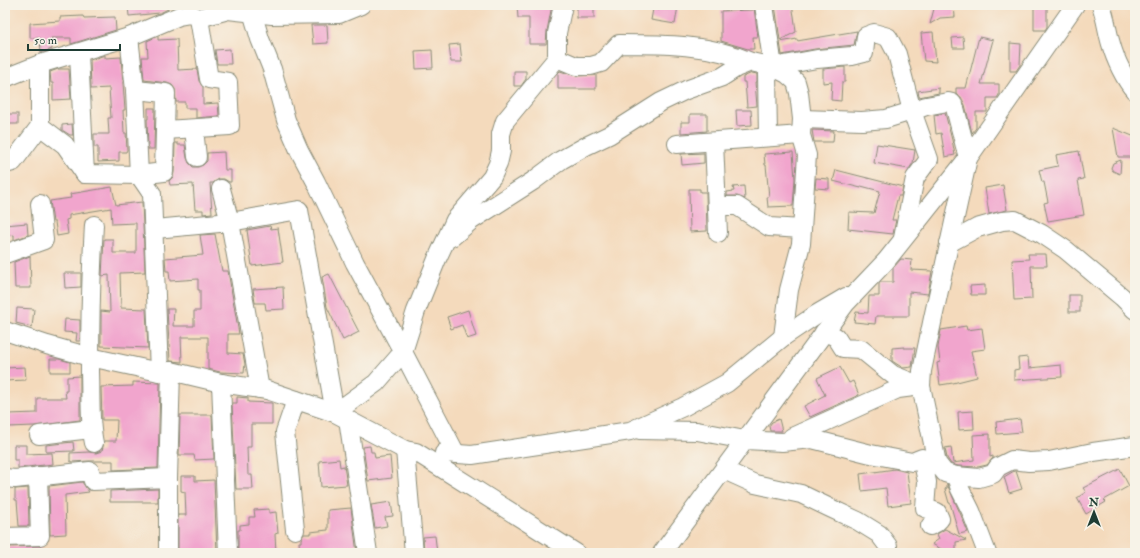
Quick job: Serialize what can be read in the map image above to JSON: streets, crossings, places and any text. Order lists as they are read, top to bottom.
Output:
{
  "scale_bar": "50 m",
  "north": "top"
}
